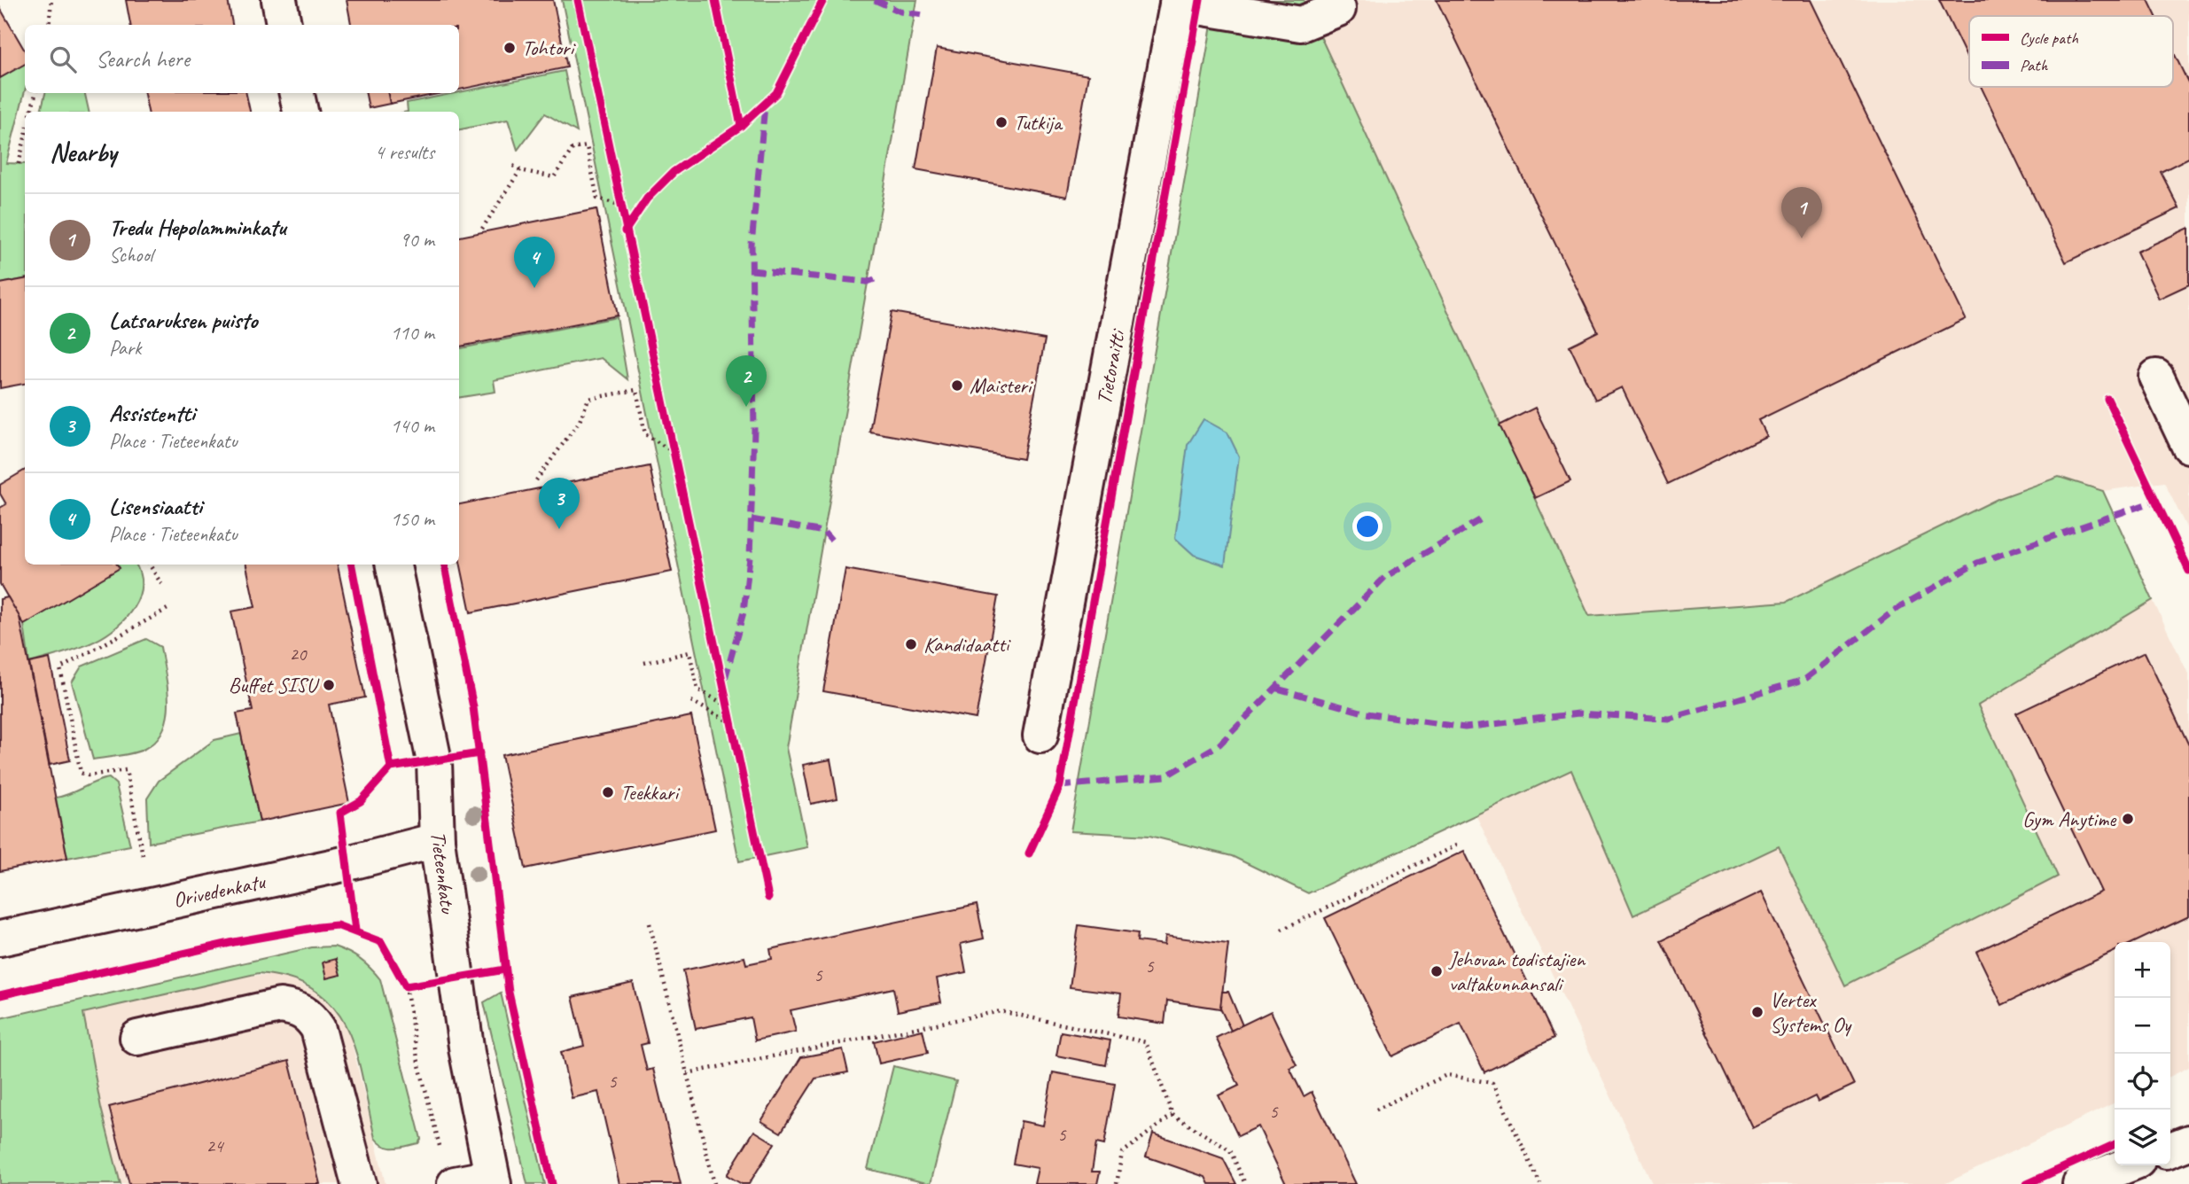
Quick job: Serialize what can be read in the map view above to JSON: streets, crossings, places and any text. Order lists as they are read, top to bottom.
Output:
{
  "streets": {
    "street": ["Tietoraitti", "Tieteenkatu", "Orivedenkatu"]
  },
  "crossings": [
    ["Tieteenkatu", "Orivedenkatu"]
  ],
  "places": [
    "Tohtori",
    "Tutkija",
    "Maisteri",
    "Kandidaatti",
    "Buffet SISU",
    "Teekkari",
    "Gym Anytime",
    "Jehovan todistajien valtakunnansali",
    "Vertex Systems Oy"
  ],
  "house_numbers": [
    "20",
    "5",
    "5",
    "5",
    "5",
    "5",
    "24"
  ],
  "legend": ["Cycle path", "Path"],
  "page": {
    "search": "Search here",
    "heading": ["Nearby", "4 results"],
    "pins": [
      "1",
      "4",
      "2",
      "3"
    ],
    "list": [
      {
        "mark": "1",
        "name": "Tredu Hepolamminkatu",
        "note": "School",
        "value": "90 m"
      },
      {
        "mark": "2",
        "name": "Latsaruksen puisto",
        "note": "Park",
        "value": "110 m"
      },
      {
        "mark": "3",
        "name": "Assistentti",
        "note": "Place · Tieteenkatu",
        "value": "140 m"
      },
      {
        "mark": "4",
        "name": "Lisensiaatti",
        "note": "Place · Tieteenkatu",
        "value": "150 m"
      }
    ],
    "map_buttons": ["+", "−"]
  }
}
